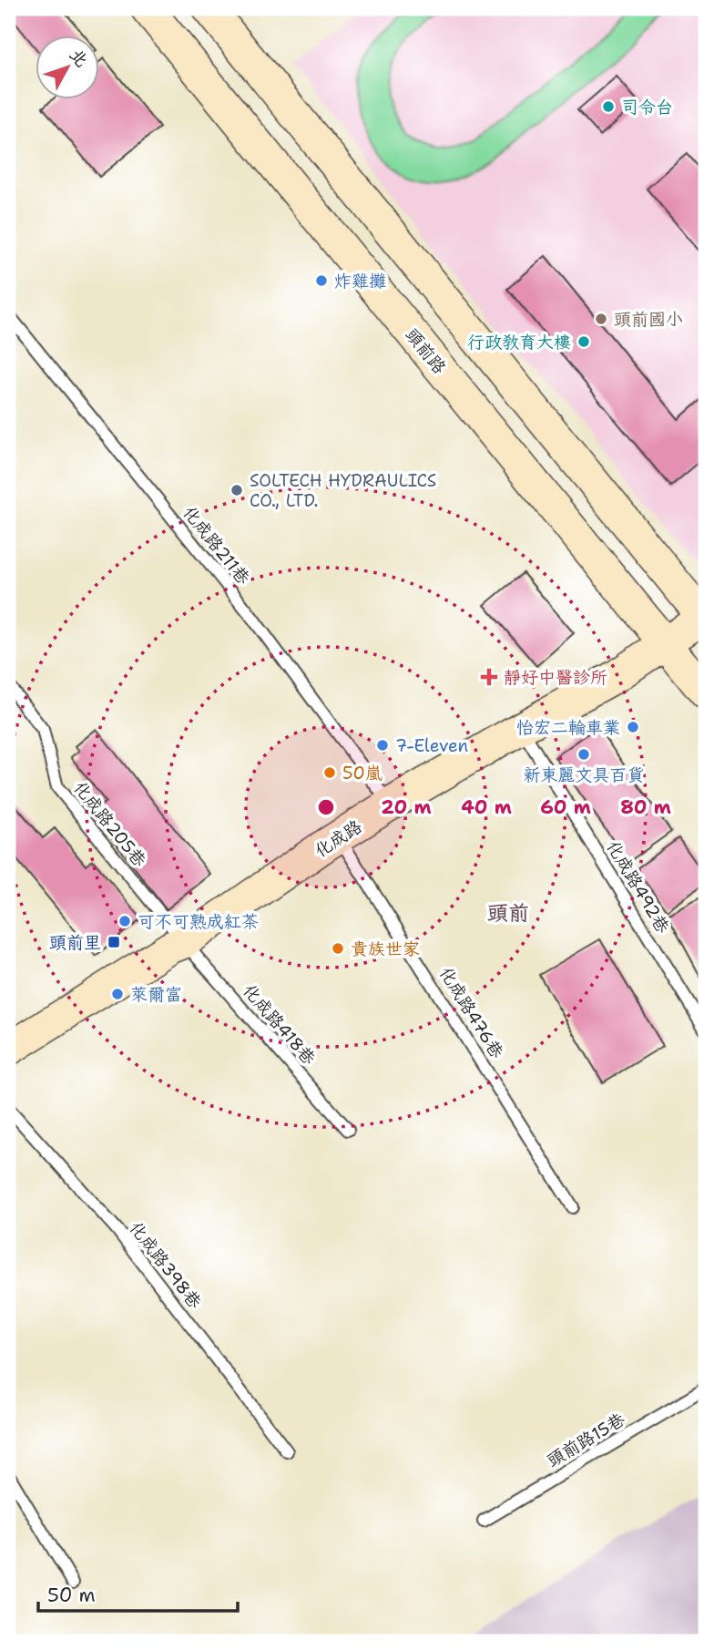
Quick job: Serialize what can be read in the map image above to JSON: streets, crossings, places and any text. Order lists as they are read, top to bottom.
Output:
{
  "streets": {
    "street": ["頭前路", "化成路"],
    "lane": [
      "化成路211巷",
      "化成路205巷",
      "化成路492巷",
      "化成路476巷",
      "化成路418巷",
      "化成路398巷",
      "頭前路15巷"
    ]
  },
  "crossings": [
    ["頭前路", "化成路"],
    ["化成路211巷", "化成路"],
    ["化成路205巷", "化成路"],
    ["化成路205巷", "化成路418巷"],
    ["化成路", "化成路492巷"],
    ["化成路", "化成路476巷"],
    ["化成路", "化成路418巷"]
  ],
  "districts": ["頭前"],
  "places": {
    "other": [
      "司令台",
      "炸雞攤",
      "頭前國小",
      "行政教育大樓",
      "SOLTECH HYDRAULICS CO., LTD.",
      "怡宏二輪車業",
      "7-Eleven",
      "新東麗文具百貨",
      "50嵐",
      "可不可熟成紅茶",
      "貴族世家",
      "萊爾富"
    ],
    "health": ["靜好中醫診所"],
    "transit": ["頭前里"]
  },
  "scale_bar": "50 m",
  "north": "top right",
  "rings": [
    "20 m",
    "40 m",
    "60 m",
    "80 m"
  ]
}
